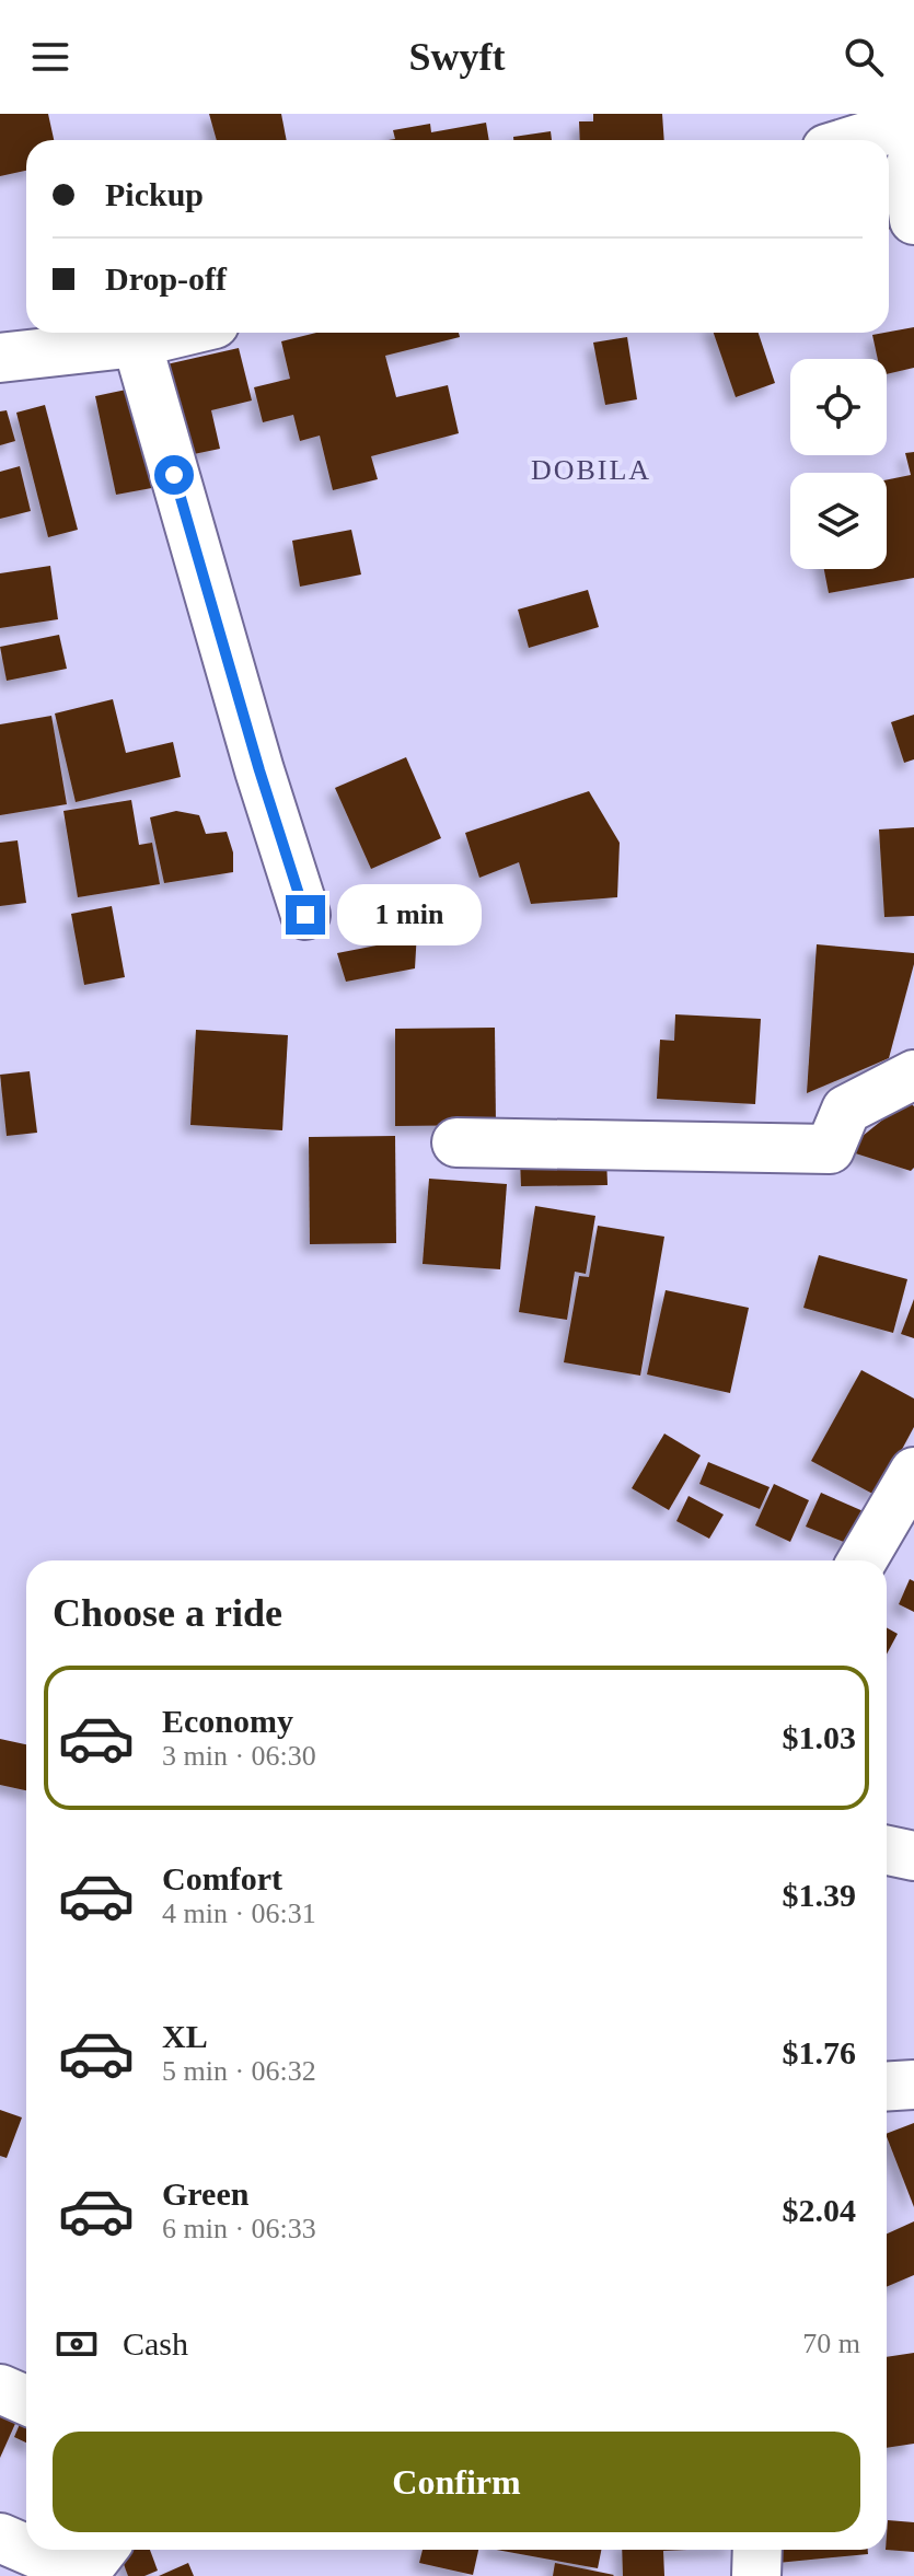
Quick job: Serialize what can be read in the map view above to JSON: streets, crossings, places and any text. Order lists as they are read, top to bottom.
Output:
{
  "districts": ["DOBILA"],
  "page": {
    "header": "Swyft",
    "banner": ["Pickup", "Drop-off"],
    "bubble": "1 min",
    "heading": "Choose a ride",
    "list": [
      {
        "name": "Economy",
        "note": "3 min · 06:30",
        "value": "$1.03"
      },
      {
        "name": "Comfort",
        "note": "4 min · 06:31",
        "value": "$1.39"
      },
      {
        "name": "XL",
        "note": "5 min · 06:32",
        "value": "$1.76"
      },
      {
        "name": "Green",
        "note": "6 min · 06:33",
        "value": "$2.04"
      }
    ],
    "pay": ["Cash", "70 m"],
    "buttons": "Confirm"
  }
}
